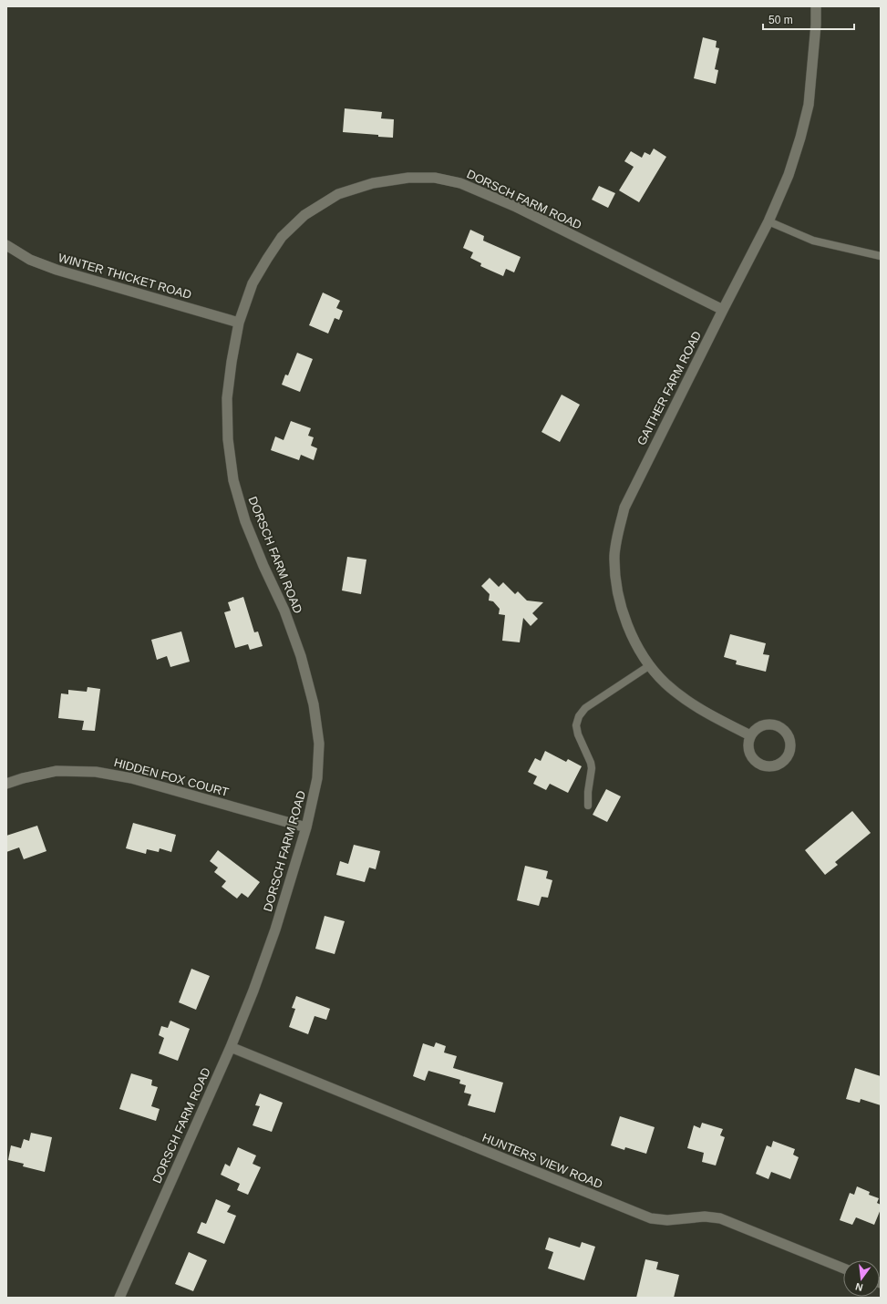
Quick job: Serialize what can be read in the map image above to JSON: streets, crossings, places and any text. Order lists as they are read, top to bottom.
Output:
{
  "streets": {
    "street": [
      "DORSCH FARM ROAD",
      "WINTER THICKET ROAD",
      "GAITHER FARM ROAD",
      "HIDDEN FOX COURT",
      "HUNTERS VIEW ROAD"
    ]
  },
  "crossings": [
    ["DORSCH FARM ROAD", "WINTER THICKET ROAD"],
    ["DORSCH FARM ROAD", "GAITHER FARM ROAD"],
    ["DORSCH FARM ROAD", "HIDDEN FOX COURT"],
    ["DORSCH FARM ROAD", "HUNTERS VIEW ROAD"]
  ],
  "scale_bar": "50 m",
  "north": "bottom"
}
